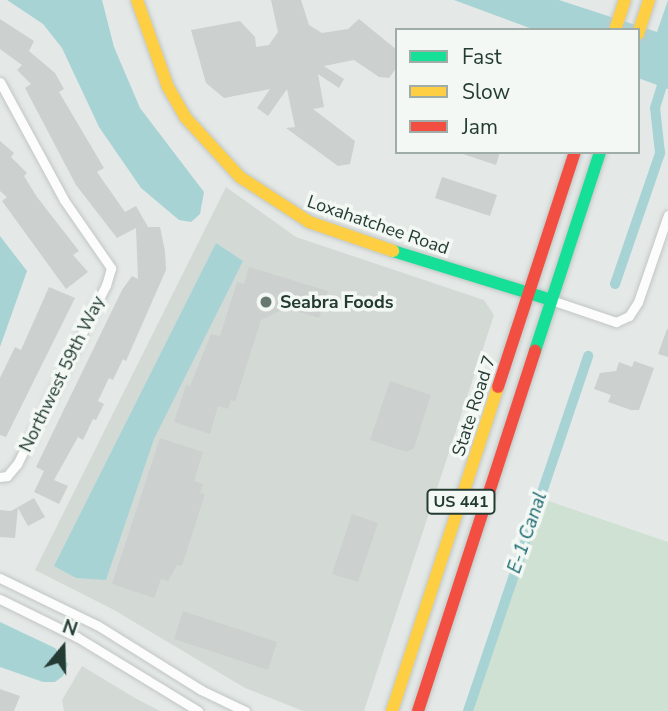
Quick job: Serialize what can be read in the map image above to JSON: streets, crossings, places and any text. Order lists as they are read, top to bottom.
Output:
{
  "streets": {
    "main road": ["Loxahatchee Road", "State Road 7", "US 441"],
    "street": ["Northwest 59th Way"]
  },
  "crossings": [
    ["Loxahatchee Road", "State Road 7"],
    ["Loxahatchee Road", "US 441"]
  ],
  "water": ["E-1 Canal"],
  "places": ["Seabra Foods"],
  "legend": ["Fast", "Slow", "Jam"],
  "north": "top"
}
